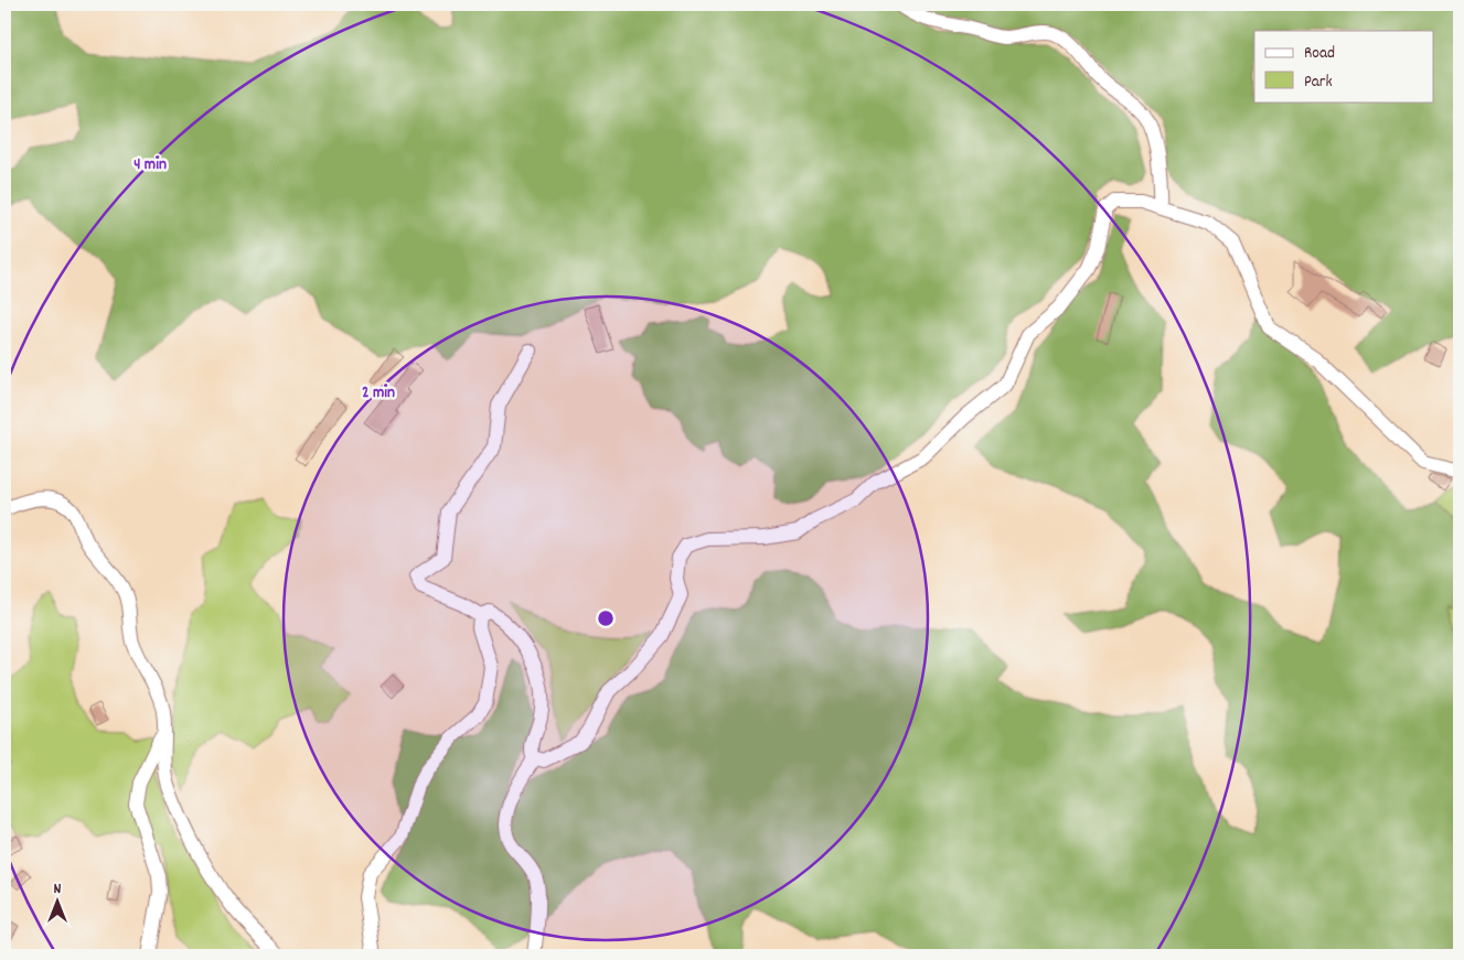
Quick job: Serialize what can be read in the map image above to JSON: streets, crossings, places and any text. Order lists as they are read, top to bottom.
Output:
{
  "legend": ["Road", "Park"],
  "north": "top",
  "rings": ["4 min", "2 min"]
}
